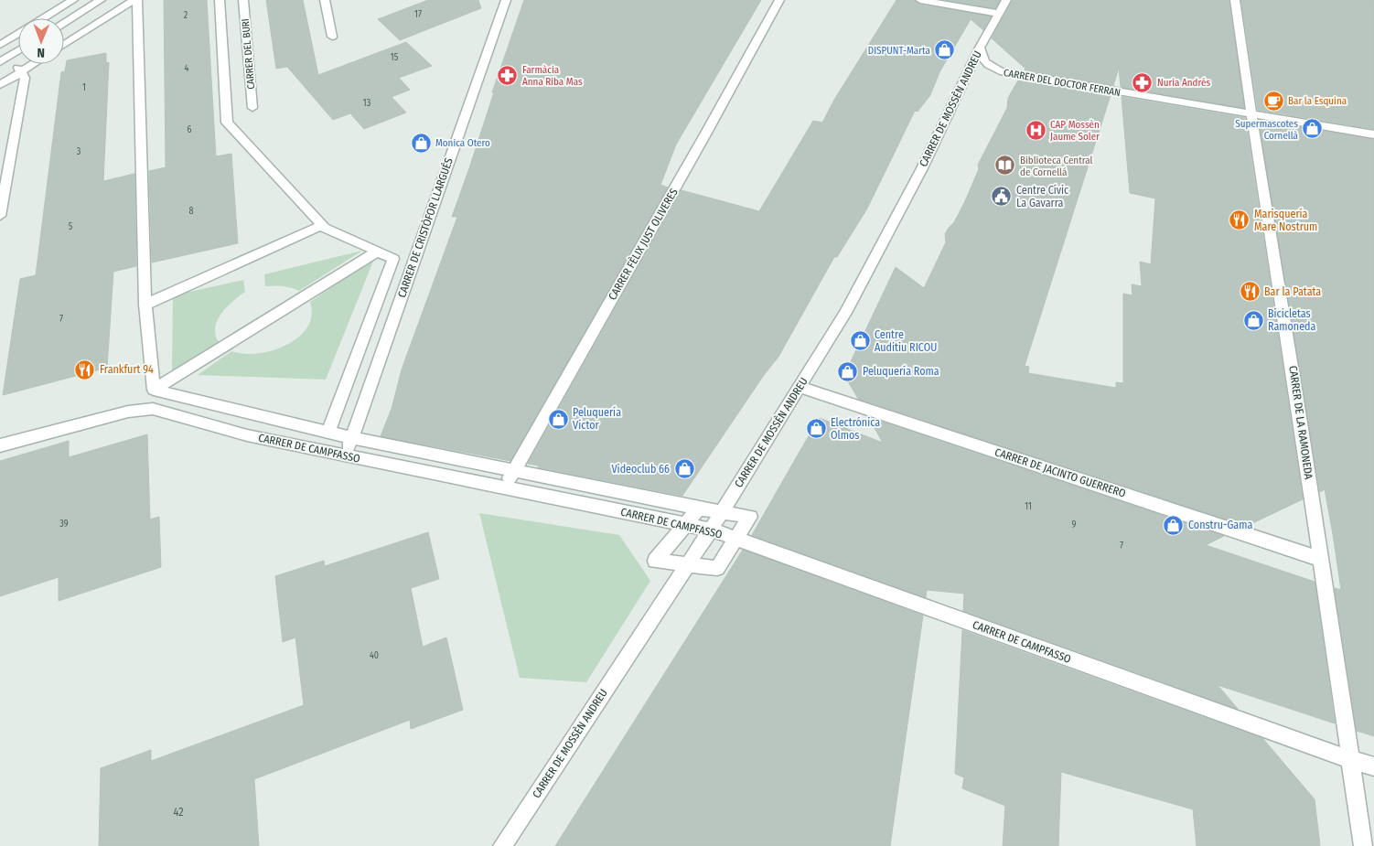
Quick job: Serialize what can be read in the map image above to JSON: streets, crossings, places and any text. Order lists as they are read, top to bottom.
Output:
{
  "streets": {
    "street": [
      "CARRER DEL BURI",
      "CARRER DEL DOCTOR FERRAN",
      "CARRER DE MOSSÈN ANDREU",
      "CARRER DE CRISTÒFOR LLARGUÉS",
      "CARRER FÈLIX JUST OLIVERES",
      "CARRER DE LA RAMONEDA",
      "CARRER DE CAMPFASSO",
      "CARRER DE JACINTO GUERRERO"
    ]
  },
  "crossings": [
    ["CARRER DEL DOCTOR FERRAN", "CARRER DE MOSSÈN ANDREU"],
    ["CARRER DEL DOCTOR FERRAN", "CARRER DE LA RAMONEDA"],
    ["CARRER DE MOSSÈN ANDREU", "CARRER DE CAMPFASSO"],
    ["CARRER DE MOSSÈN ANDREU", "CARRER DE JACINTO GUERRERO"],
    ["CARRER DE CRISTÒFOR LLARGUÉS", "CARRER DE CAMPFASSO"],
    ["CARRER FÈLIX JUST OLIVERES", "CARRER DE CAMPFASSO"],
    ["CARRER DE LA RAMONEDA", "CARRER DE CAMPFASSO"],
    ["CARRER DE LA RAMONEDA", "CARRER DE JACINTO GUERRERO"]
  ],
  "places": {
    "shop": [
      "DISPUNT-Marta",
      "Supermascotes Cornellà",
      "Monica Otero",
      "Bicicletas Ramoneda",
      "Centre Auditiu RICOU",
      "Peluquería Roma",
      "Peluquería Víctor",
      "Electrónica Olmos",
      "Videoclub 66",
      "Constru-Gama"
    ],
    "pharmacy": ["Farmàcia Anna Riba Mas", "Nuria Andrés"],
    "cafe": ["Bar la Esquina"],
    "hospital": ["CAP Mossèn Jaume Soler"],
    "library": ["Biblioteca Central de Cornellá"],
    "public building": ["Centre Cívic La Gavarra"],
    "restaurant": ["Marisquería Mare Nostrum", "Bar la Patata", "Frankfurt 94"]
  },
  "house_numbers": [
    "17",
    "2",
    "15",
    "4",
    "1",
    "13",
    "6",
    "3",
    "8",
    "5",
    "7",
    "11",
    "39",
    "9",
    "7",
    "40",
    "42"
  ],
  "north": "bottom"
}
